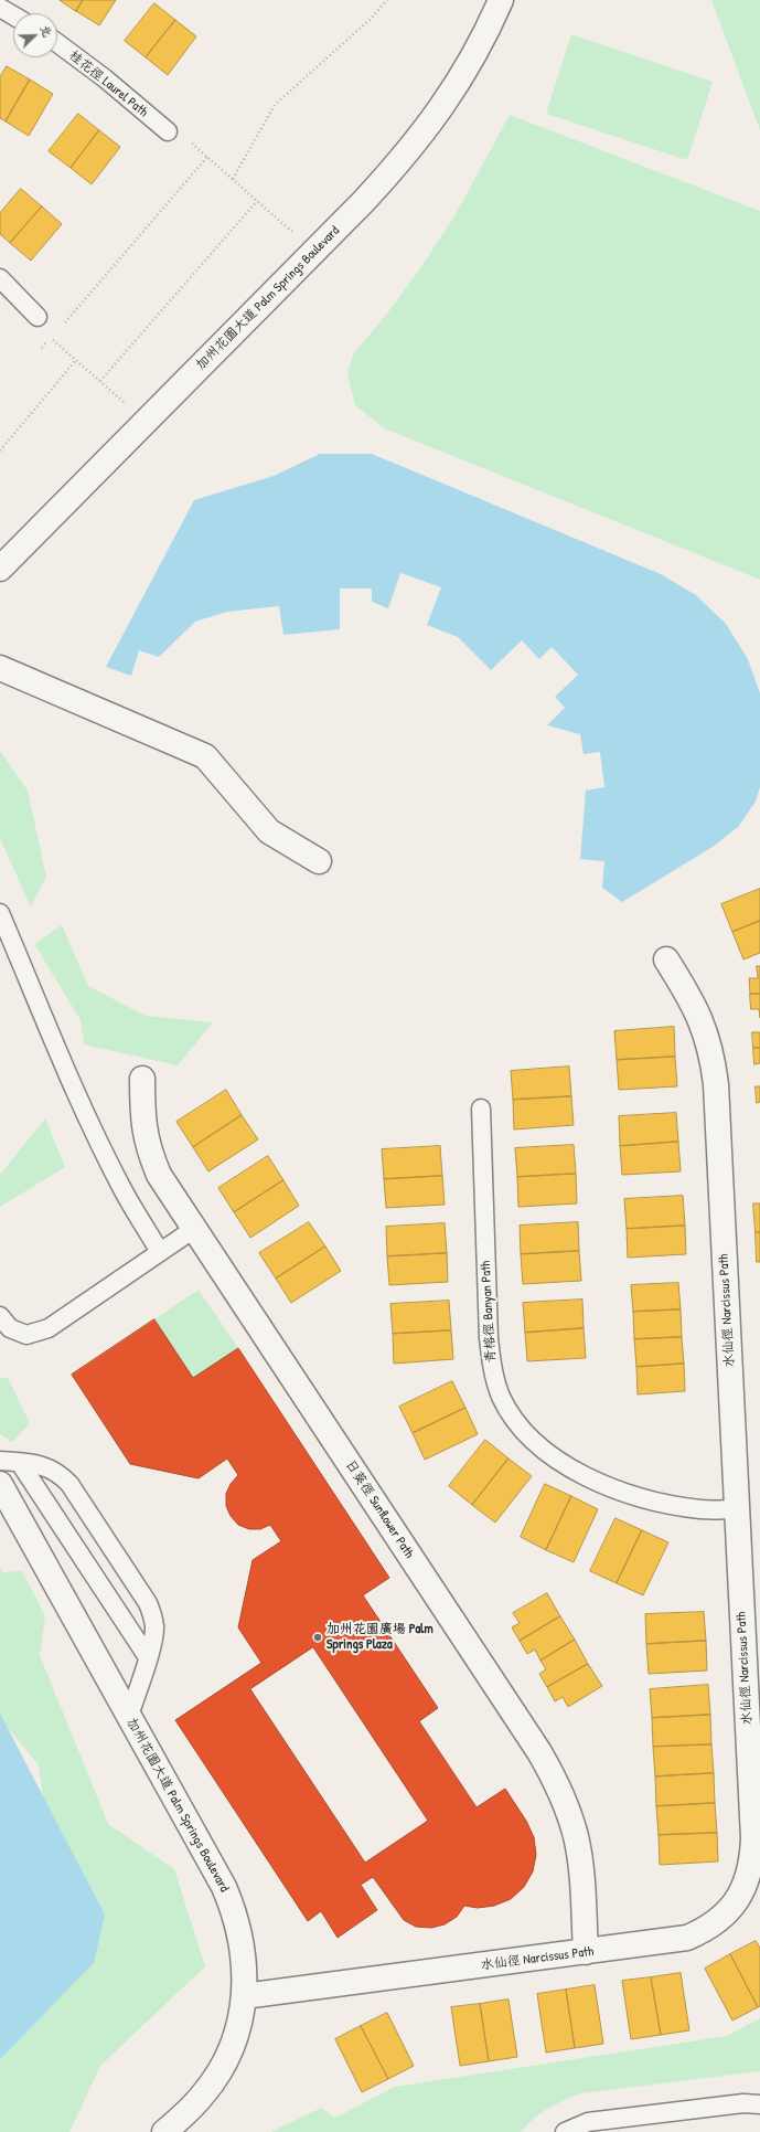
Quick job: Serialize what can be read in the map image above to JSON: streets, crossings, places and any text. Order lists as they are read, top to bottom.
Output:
{
  "streets": {
    "street": ["加州花園大道 Palm Springs Boulevard", "水仙徑 Narcissus Path", "日葵徑 Sunflower Path"],
    "lane": ["桂花徑 Laurel Path", "青榕徑 Banyan Path"]
  },
  "crossings": [
    ["加州花園大道 Palm Springs Boulevard", "水仙徑 Narcissus Path"],
    ["水仙徑 Narcissus Path", "青榕徑 Banyan Path"],
    ["水仙徑 Narcissus Path", "日葵徑 Sunflower Path"]
  ],
  "places": ["加州花園廣場 Palm Springs Plaza"],
  "north": "top right"
}
